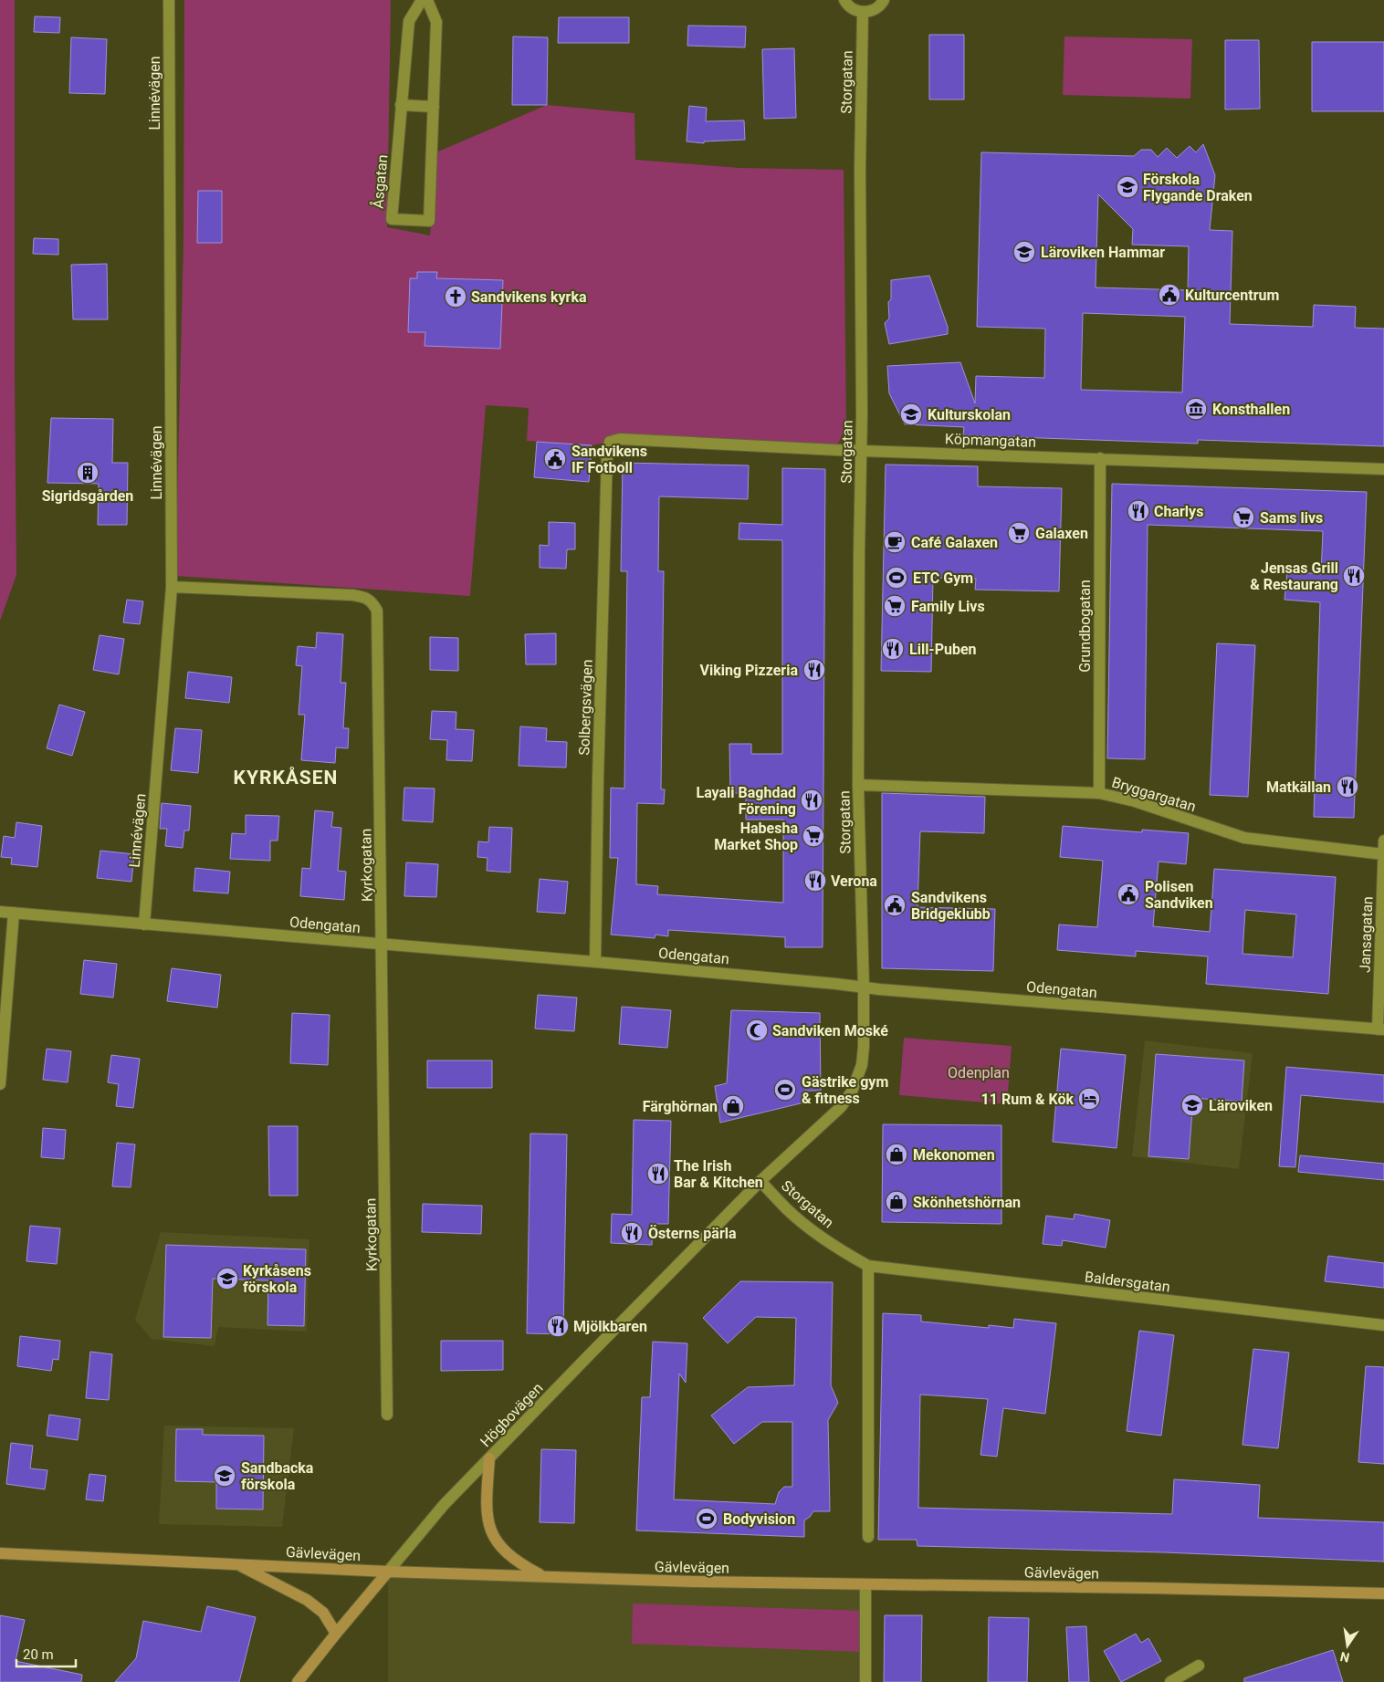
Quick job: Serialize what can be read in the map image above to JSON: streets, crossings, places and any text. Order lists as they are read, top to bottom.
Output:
{
  "streets": {
    "main road": ["Högbovägen", "Gävlevägen"],
    "street": [
      "Storgatan",
      "Linnévägen",
      "Åsgatan",
      "Köpmangatan",
      "Grundbogatan",
      "Solbergsvägen",
      "Bryggargatan",
      "Kyrkogatan",
      "Odengatan",
      "Jansagatan",
      "Baldersgatan"
    ]
  },
  "crossings": [
    ["Storgatan", "Köpmangatan"],
    ["Storgatan", "Bryggargatan"],
    ["Storgatan", "Odengatan"],
    ["Storgatan", "Baldersgatan"],
    ["Storgatan", "Högbovägen"],
    ["Linnévägen", "Kyrkogatan"],
    ["Linnévägen", "Odengatan"],
    ["Köpmangatan", "Grundbogatan"],
    ["Köpmangatan", "Solbergsvägen"],
    ["Grundbogatan", "Bryggargatan"],
    ["Solbergsvägen", "Odengatan"],
    ["Bryggargatan", "Jansagatan"],
    ["Kyrkogatan", "Odengatan"],
    ["Odengatan", "Jansagatan"],
    ["Högbovägen", "Gävlevägen"]
  ],
  "districts": ["KYRKÅSEN"],
  "parks": ["Odenplan"],
  "places": {
    "school or university": [
      "Förskola Flygande Draken",
      "Läroviken Hammar",
      "Kulturskolan",
      "Läroviken",
      "Kyrkåsens förskola",
      "Sandbacka förskola"
    ],
    "public building": [
      "Kulturcentrum",
      "Sandvikens IF Fotboll",
      "Polisen Sandviken",
      "Sandvikens Bridgeklubb"
    ],
    "church": ["Sandvikens kyrka"],
    "museum": ["Konsthallen"],
    "building": ["Sigridsgården"],
    "restaurant": [
      "Charlys",
      "Jensas Grill & Restaurang",
      "Lill-Puben",
      "Viking Pizzeria",
      "Matkällan",
      "Layali Baghdad Förening",
      "Verona",
      "The Irish Bar & Kitchen",
      "Österns pärla",
      "Mjölkbaren"
    ],
    "supermarket": [
      "Sams livs",
      "Galaxen",
      "Family Livs",
      "Habesha Market Shop"
    ],
    "cafe": ["Café Galaxen"],
    "sports": ["ETC Gym", "Gästrike gym & fitness", "Bodyvision"],
    "mosque": ["Sandviken Moské"],
    "hotel": ["11 Rum & Kök"],
    "shop": ["Färghörnan", "Mekonomen", "Skönhetshörnan"]
  },
  "scale_bar": "20 m",
  "north": "bottom"
}
